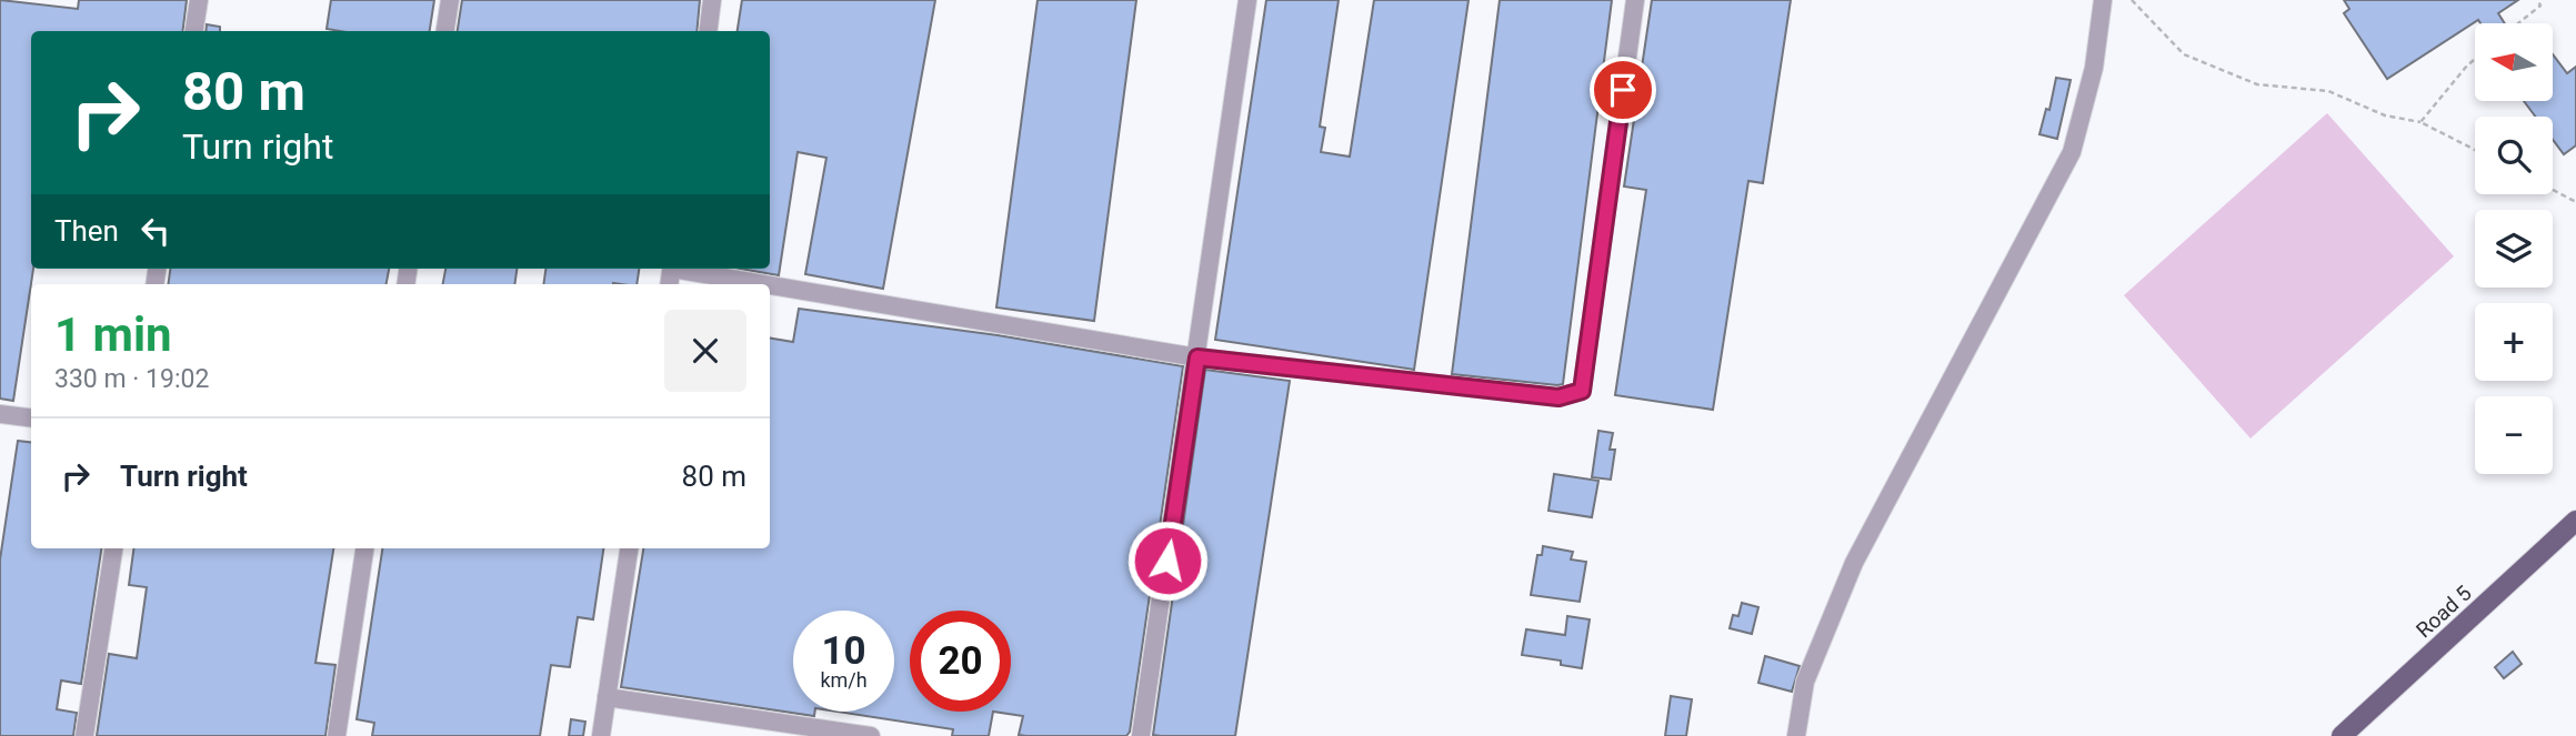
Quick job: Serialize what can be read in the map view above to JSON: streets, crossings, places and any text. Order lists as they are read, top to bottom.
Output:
{
  "streets": {
    "main road": ["Road 5"]
  },
  "north": "left",
  "page": {
    "map_buttons": ["+", "−"],
    "turn": ["80 m", "Turn right"],
    "then": "Then",
    "heading": ["1 min", "330 m · 19:02"],
    "list": [
      {
        "name": "Turn right",
        "value": "80 m"
      }
    ],
    "speed": "10 km/h",
    "limit": "20"
  }
}
